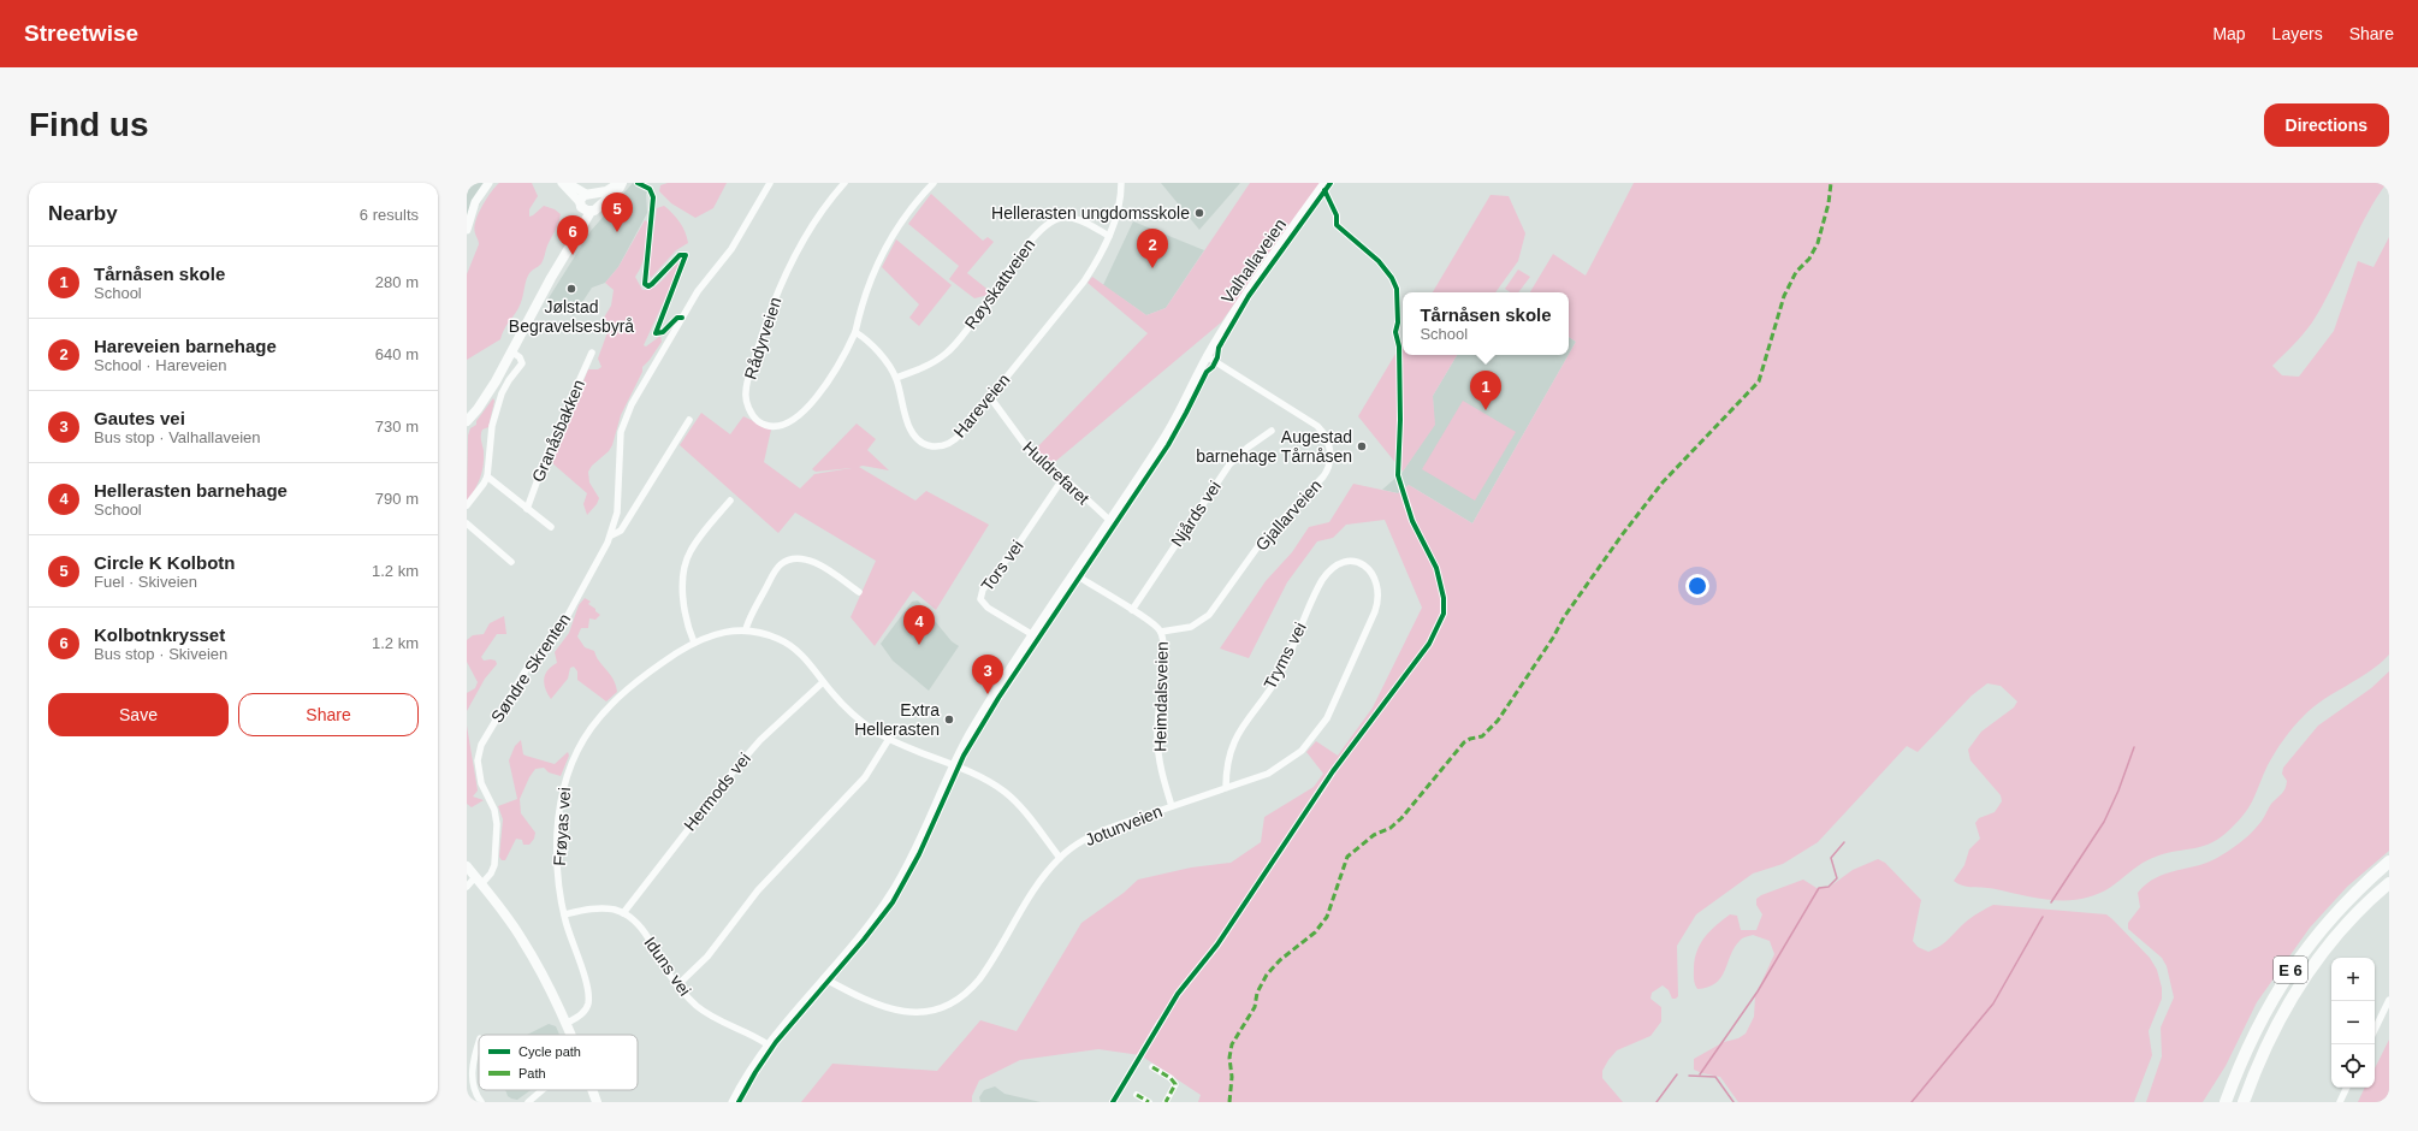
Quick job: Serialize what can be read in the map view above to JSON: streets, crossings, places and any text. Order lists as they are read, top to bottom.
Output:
{
  "streets": {
    "highway": ["E 6"],
    "street": [
      "Valhallaveien",
      "Røyskattveien",
      "Rådyrveien",
      "Hareveien",
      "Granåsbakken",
      "Huldrefaret",
      "Njårds vei",
      "Gjallarveien",
      "Tors vei",
      "Tryms vei",
      "Søndre Skrenten",
      "Heimdalsveien",
      "Hermods vei",
      "Jotunveien",
      "Frøyas vei",
      "Iduns vei"
    ]
  },
  "crossings": [
    ["Valhallaveien", "Huldrefaret"],
    ["Valhallaveien", "Gjallarveien"],
    ["Valhallaveien", "Tors vei"],
    ["Valhallaveien", "Heimdalsveien"],
    ["Valhallaveien", "Jotunveien"],
    ["Valhallaveien", "Frøyas vei"],
    ["Valhallaveien", "Iduns vei"],
    ["Røyskattveien", "Hareveien"],
    ["Rådyrveien", "Hareveien"],
    ["Hareveien", "Huldrefaret"],
    ["Huldrefaret", "Tors vei"],
    ["Njårds vei", "Heimdalsveien"],
    ["Gjallarveien", "Heimdalsveien"],
    ["Tryms vei", "Jotunveien"],
    ["Heimdalsveien", "Jotunveien"],
    ["Hermods vei", "Frøyas vei"],
    ["Hermods vei", "Iduns vei"],
    ["Jotunveien", "Frøyas vei"]
  ],
  "places": [
    "Hellerasten ungdomsskole",
    "Jølstad Begravelsesbyrå",
    "Augestad barnehage Tårnåsen",
    "Extra Hellerasten"
  ],
  "legend": ["Cycle path", "Path"],
  "page": {
    "header": "Streetwise",
    "nav": ["Map", "Layers", "Share"],
    "buttons": [
      "Directions",
      ["Save", "Share"]
    ],
    "title": "Find us",
    "heading": ["Nearby", "6 results"],
    "pins": [
      "5",
      "6",
      "2",
      "1",
      "4",
      "3"
    ],
    "list": [
      {
        "mark": "1",
        "name": "Tårnåsen skole",
        "note": "School",
        "value": "280 m"
      },
      {
        "mark": "2",
        "name": "Hareveien barnehage",
        "note": "School · Hareveien",
        "value": "640 m"
      },
      {
        "mark": "3",
        "name": "Gautes vei",
        "note": "Bus stop · Valhallaveien",
        "value": "730 m"
      },
      {
        "mark": "4",
        "name": "Hellerasten barnehage",
        "note": "School",
        "value": "790 m"
      },
      {
        "mark": "5",
        "name": "Circle K Kolbotn",
        "note": "Fuel · Skiveien",
        "value": "1.2 km"
      },
      {
        "mark": "6",
        "name": "Kolbotnkrysset",
        "note": "Bus stop · Skiveien",
        "value": "1.2 km"
      }
    ],
    "popup": ["Tårnåsen skole", "School"],
    "map_buttons": ["+", "−"]
  }
}
